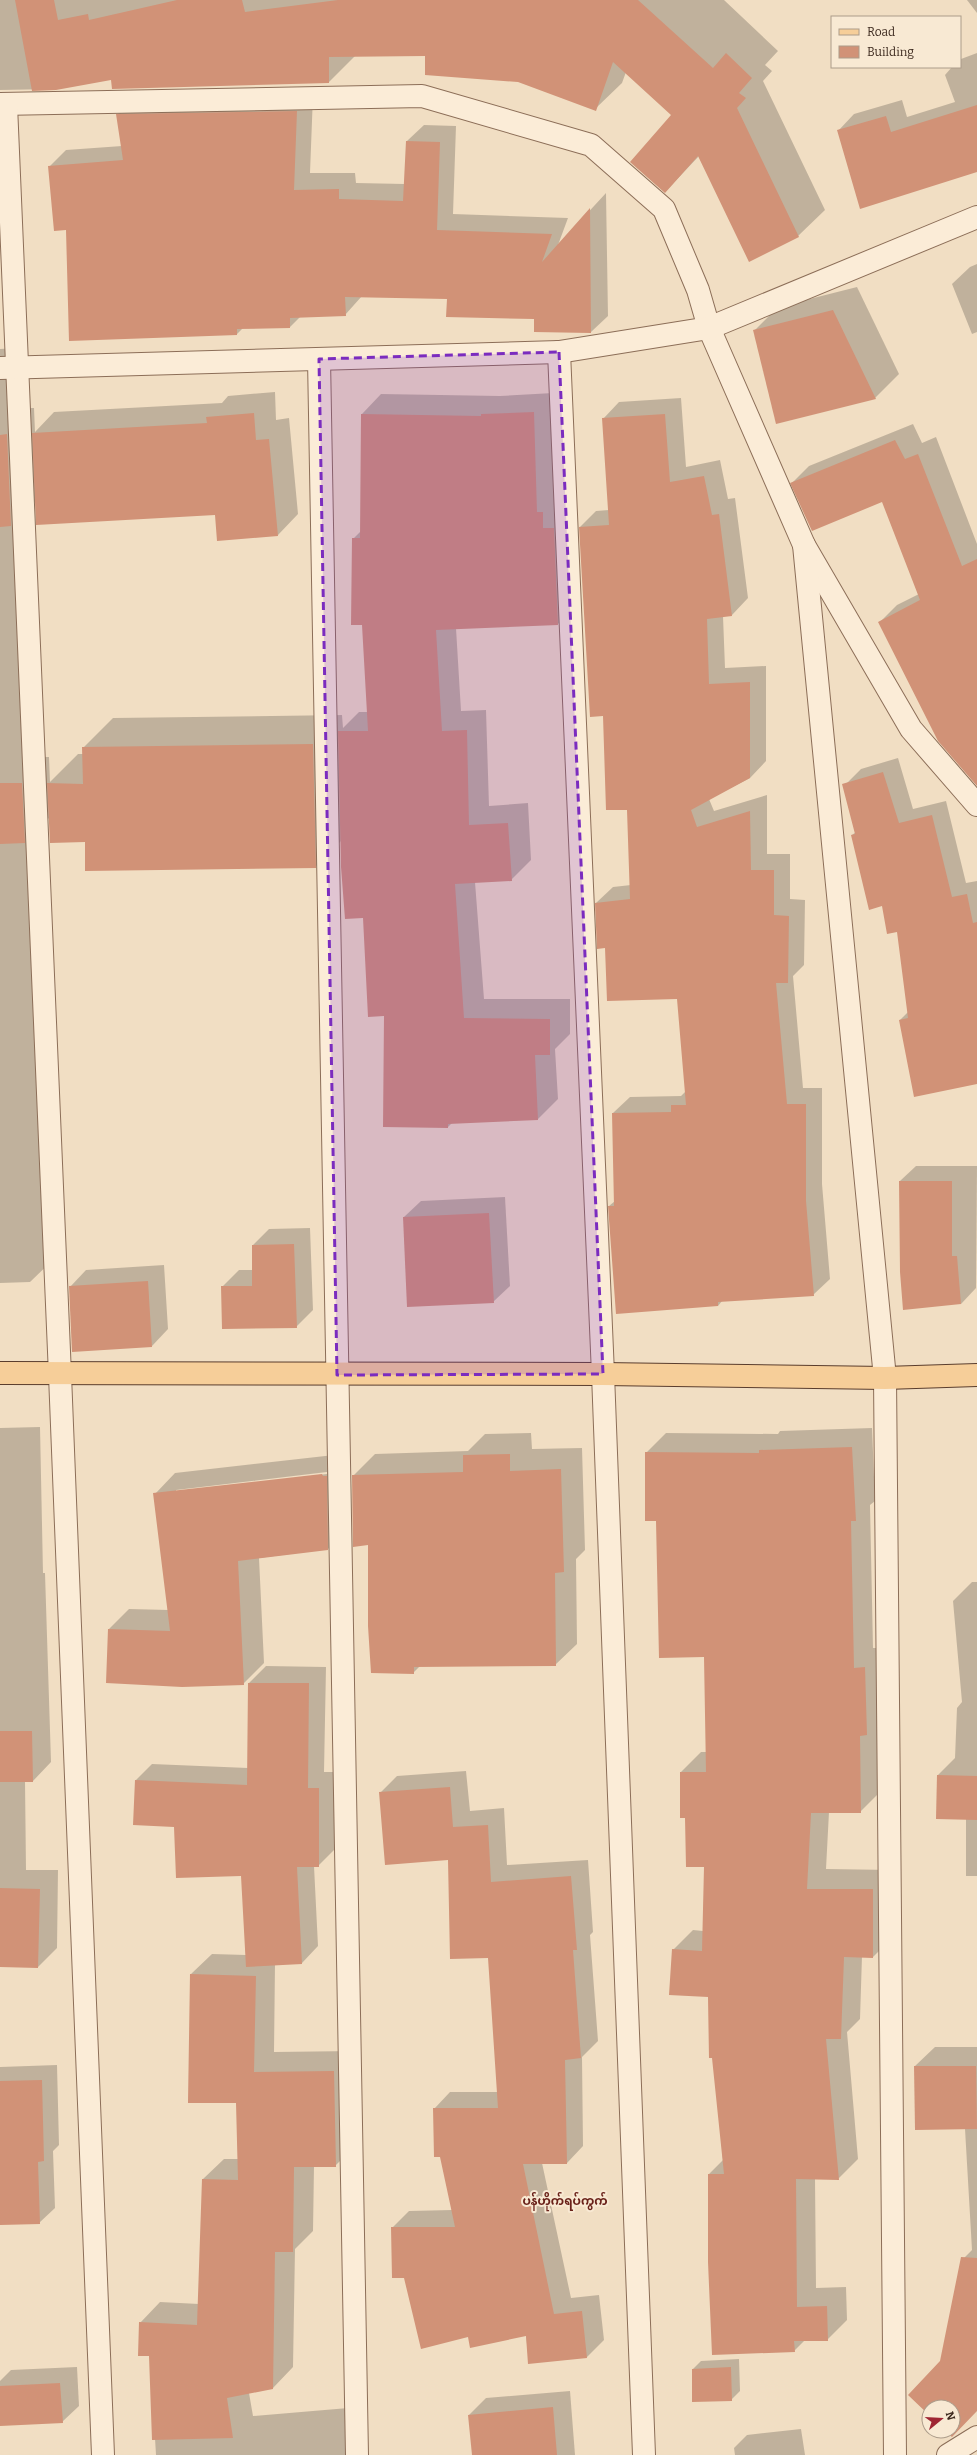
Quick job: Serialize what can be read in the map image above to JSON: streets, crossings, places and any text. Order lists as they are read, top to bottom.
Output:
{
  "districts": ["ပန်ဟိုက်ရပ်ကွက်"],
  "legend": ["Road", "Building"],
  "north": "right"
}
